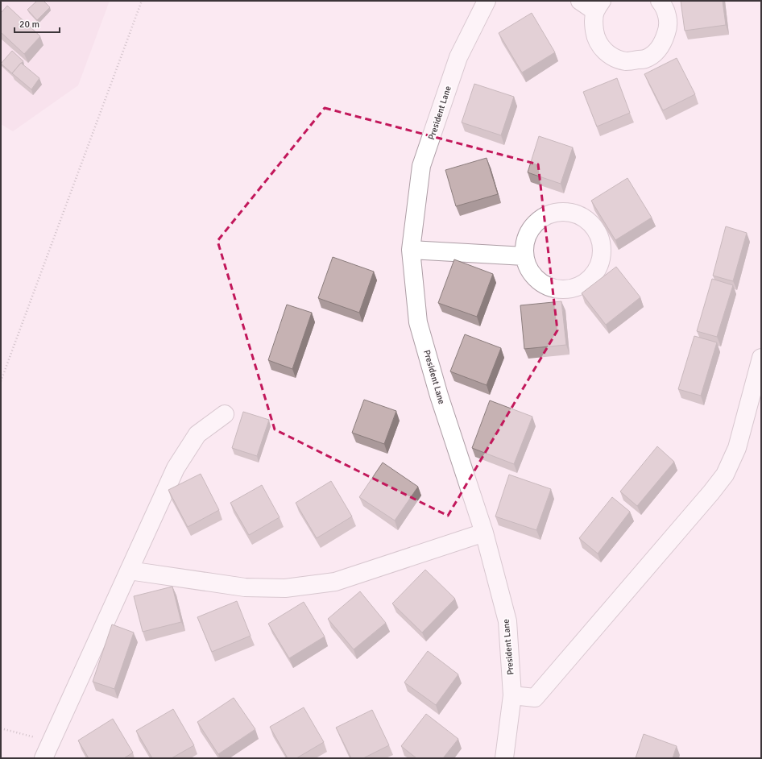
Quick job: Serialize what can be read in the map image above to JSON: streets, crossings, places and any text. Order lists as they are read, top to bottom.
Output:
{
  "streets": {
    "street": ["President Lane"]
  },
  "scale_bar": "20 m"
}
